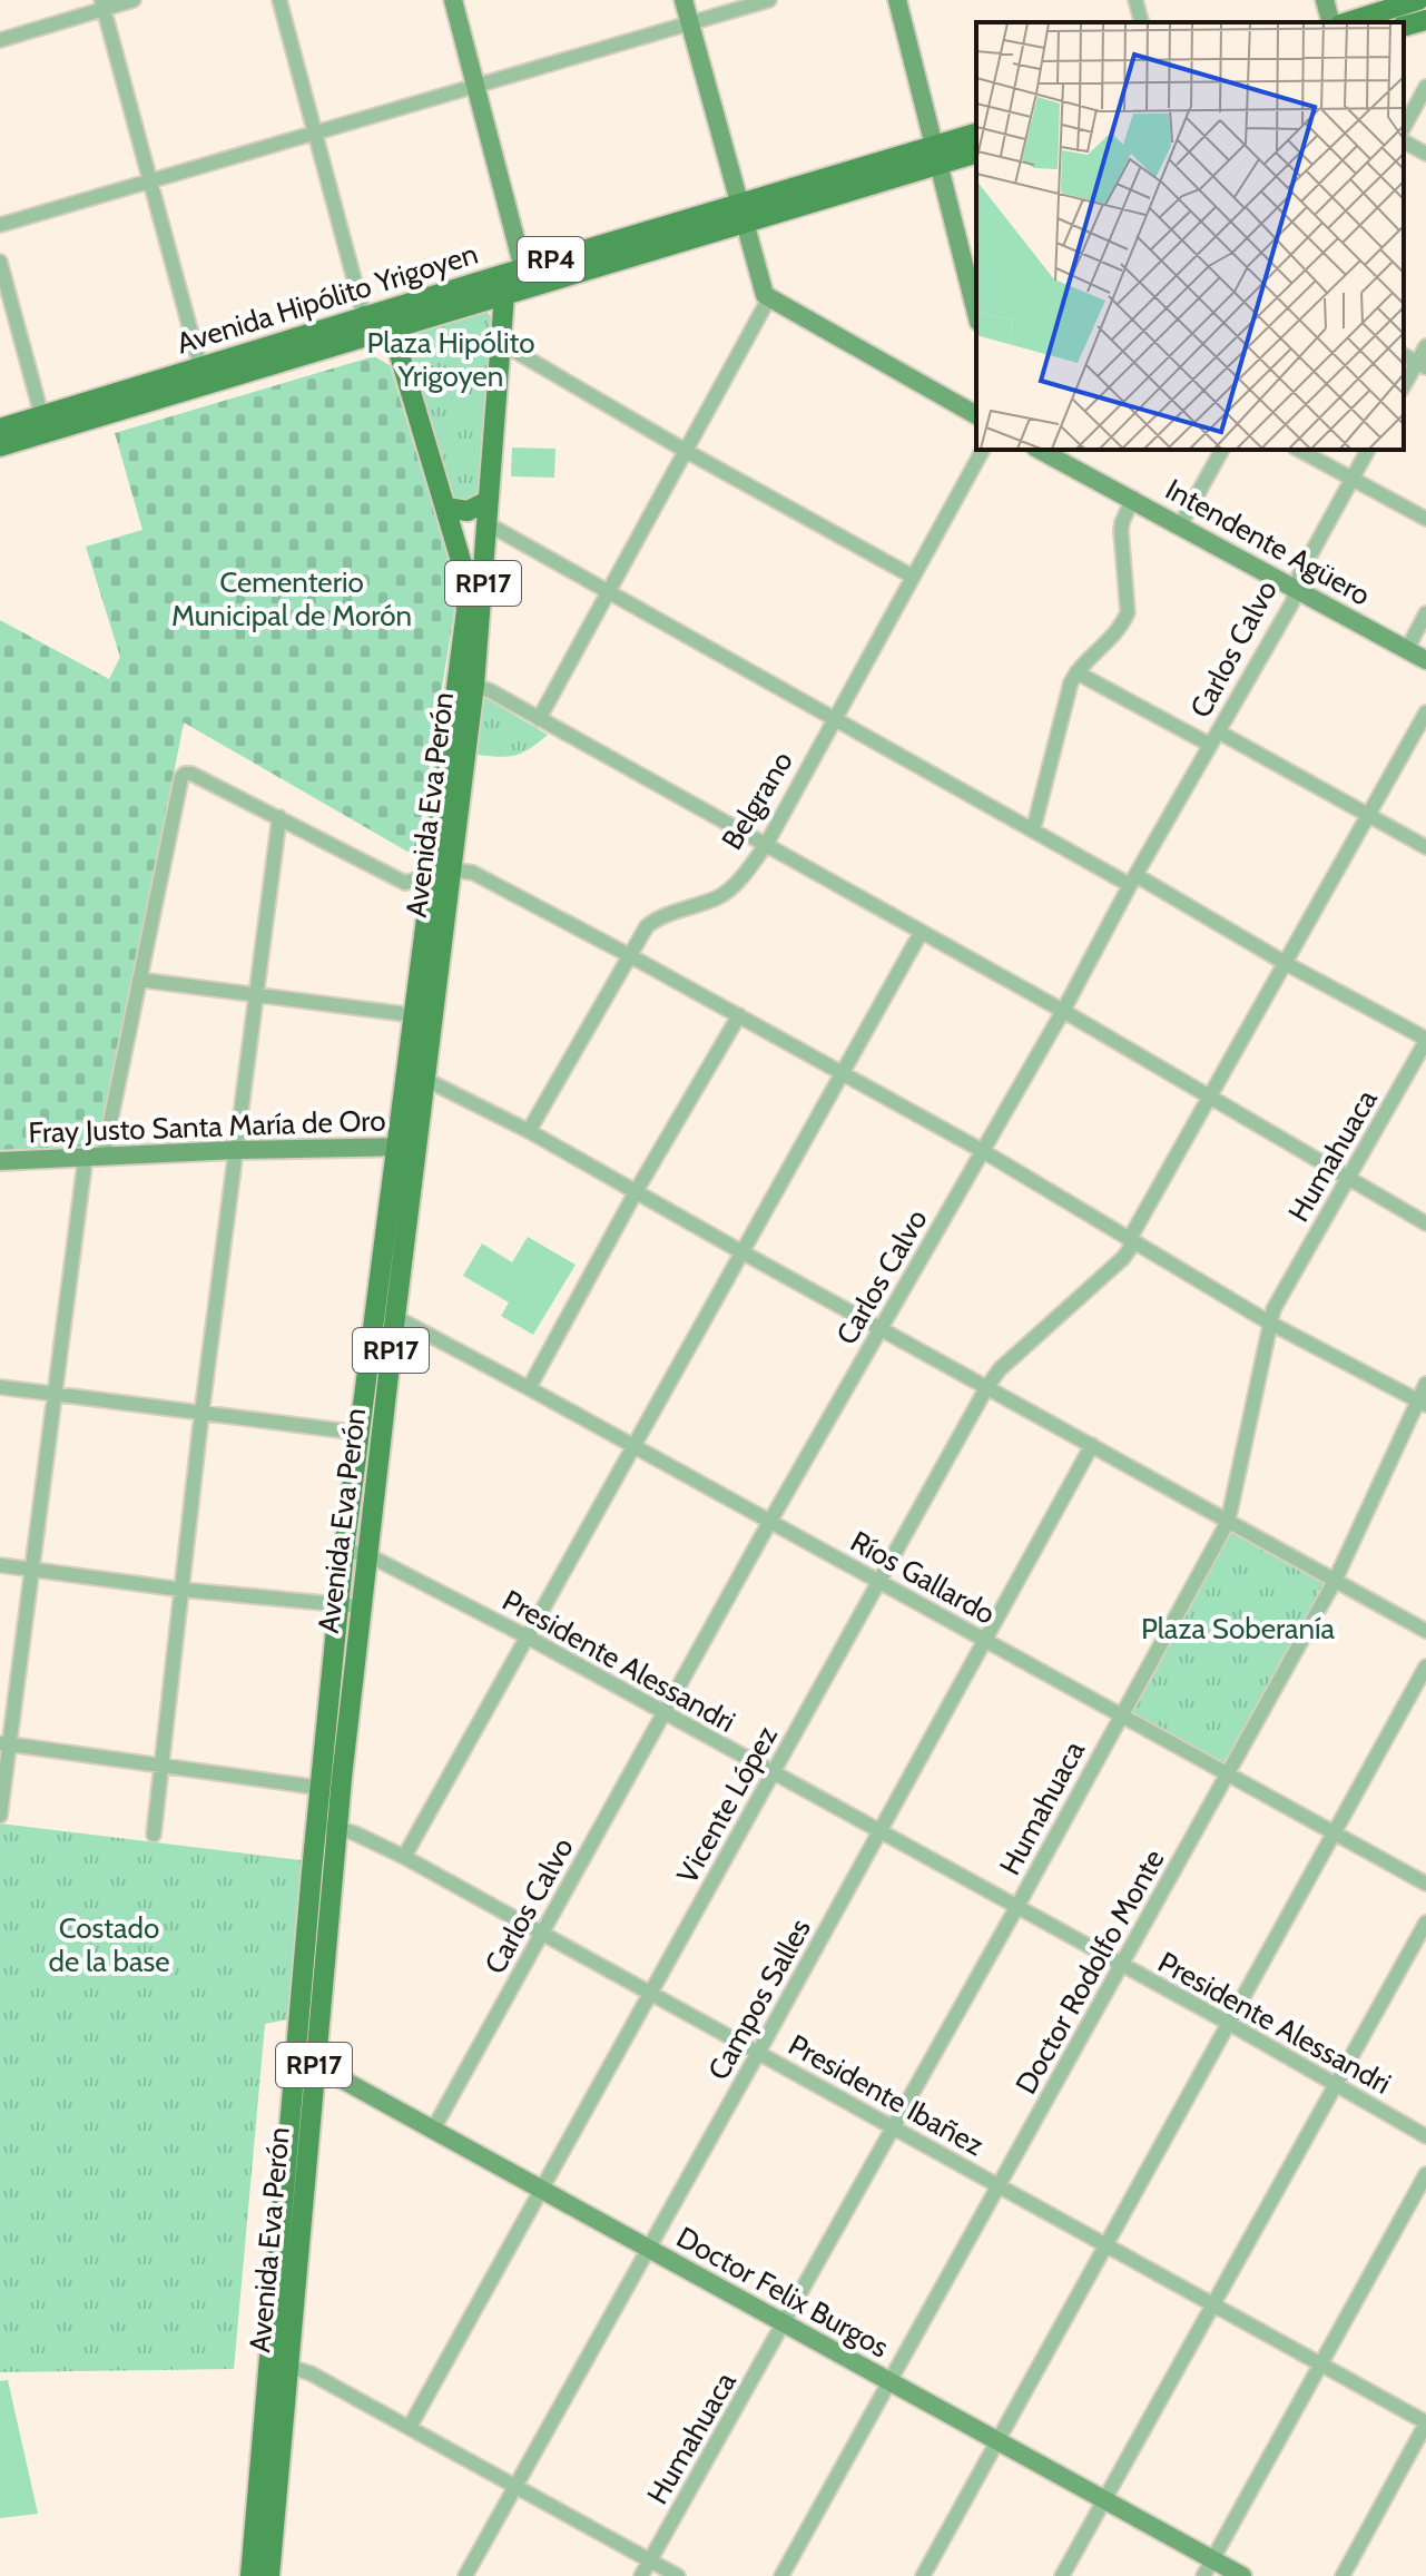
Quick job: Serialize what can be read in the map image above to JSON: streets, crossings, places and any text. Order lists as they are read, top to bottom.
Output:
{
  "streets": {
    "main road": [
      "RP4",
      "Avenida Hipólito Yrigoyen",
      "RP17",
      "Avenida Eva Perón"
    ],
    "street": [
      "Intendente Agüero",
      "Carlos Calvo",
      "Belgrano",
      "Fray Justo Santa María de Oro",
      "Humahuaca",
      "Ríos Gallardo",
      "Presidente Alessandri",
      "Vicente López",
      "Doctor Rodolfo Monte",
      "Campos Salles",
      "Presidente Ibañez",
      "Doctor Felix Burgos"
    ]
  },
  "crossings": [
    ["Avenida Hipólito Yrigoyen", "Avenida Eva Perón"],
    ["Intendente Agüero", "Carlos Calvo"],
    ["Carlos Calvo", "Ríos Gallardo"],
    ["Carlos Calvo", "Presidente Alessandri"],
    ["Carlos Calvo", "Presidente Ibañez"],
    ["Carlos Calvo", "Doctor Felix Burgos"],
    ["Avenida Eva Perón", "Fray Justo Santa María de Oro"],
    ["Avenida Eva Perón", "Ríos Gallardo"],
    ["Avenida Eva Perón", "Presidente Alessandri"],
    ["Avenida Eva Perón", "Presidente Ibañez"],
    ["Avenida Eva Perón", "Doctor Felix Burgos"],
    ["Humahuaca", "Ríos Gallardo"],
    ["Humahuaca", "Presidente Alessandri"],
    ["Humahuaca", "Presidente Ibañez"],
    ["Humahuaca", "Doctor Felix Burgos"],
    ["Ríos Gallardo", "Vicente López"],
    ["Ríos Gallardo", "Doctor Rodolfo Monte"],
    ["Ríos Gallardo", "Campos Salles"],
    ["Presidente Alessandri", "Vicente López"],
    ["Presidente Alessandri", "Doctor Rodolfo Monte"],
    ["Presidente Alessandri", "Campos Salles"],
    ["Vicente López", "Presidente Ibañez"],
    ["Vicente López", "Doctor Felix Burgos"],
    ["Doctor Rodolfo Monte", "Presidente Ibañez"],
    ["Doctor Rodolfo Monte", "Doctor Felix Burgos"],
    ["Campos Salles", "Presidente Ibañez"],
    ["Campos Salles", "Doctor Felix Burgos"]
  ],
  "parks": [
    "Plaza Hipólito Yrigoyen",
    "Cementerio Municipal de Morón",
    "Plaza Soberanía",
    "Costado de la base"
  ]
}
